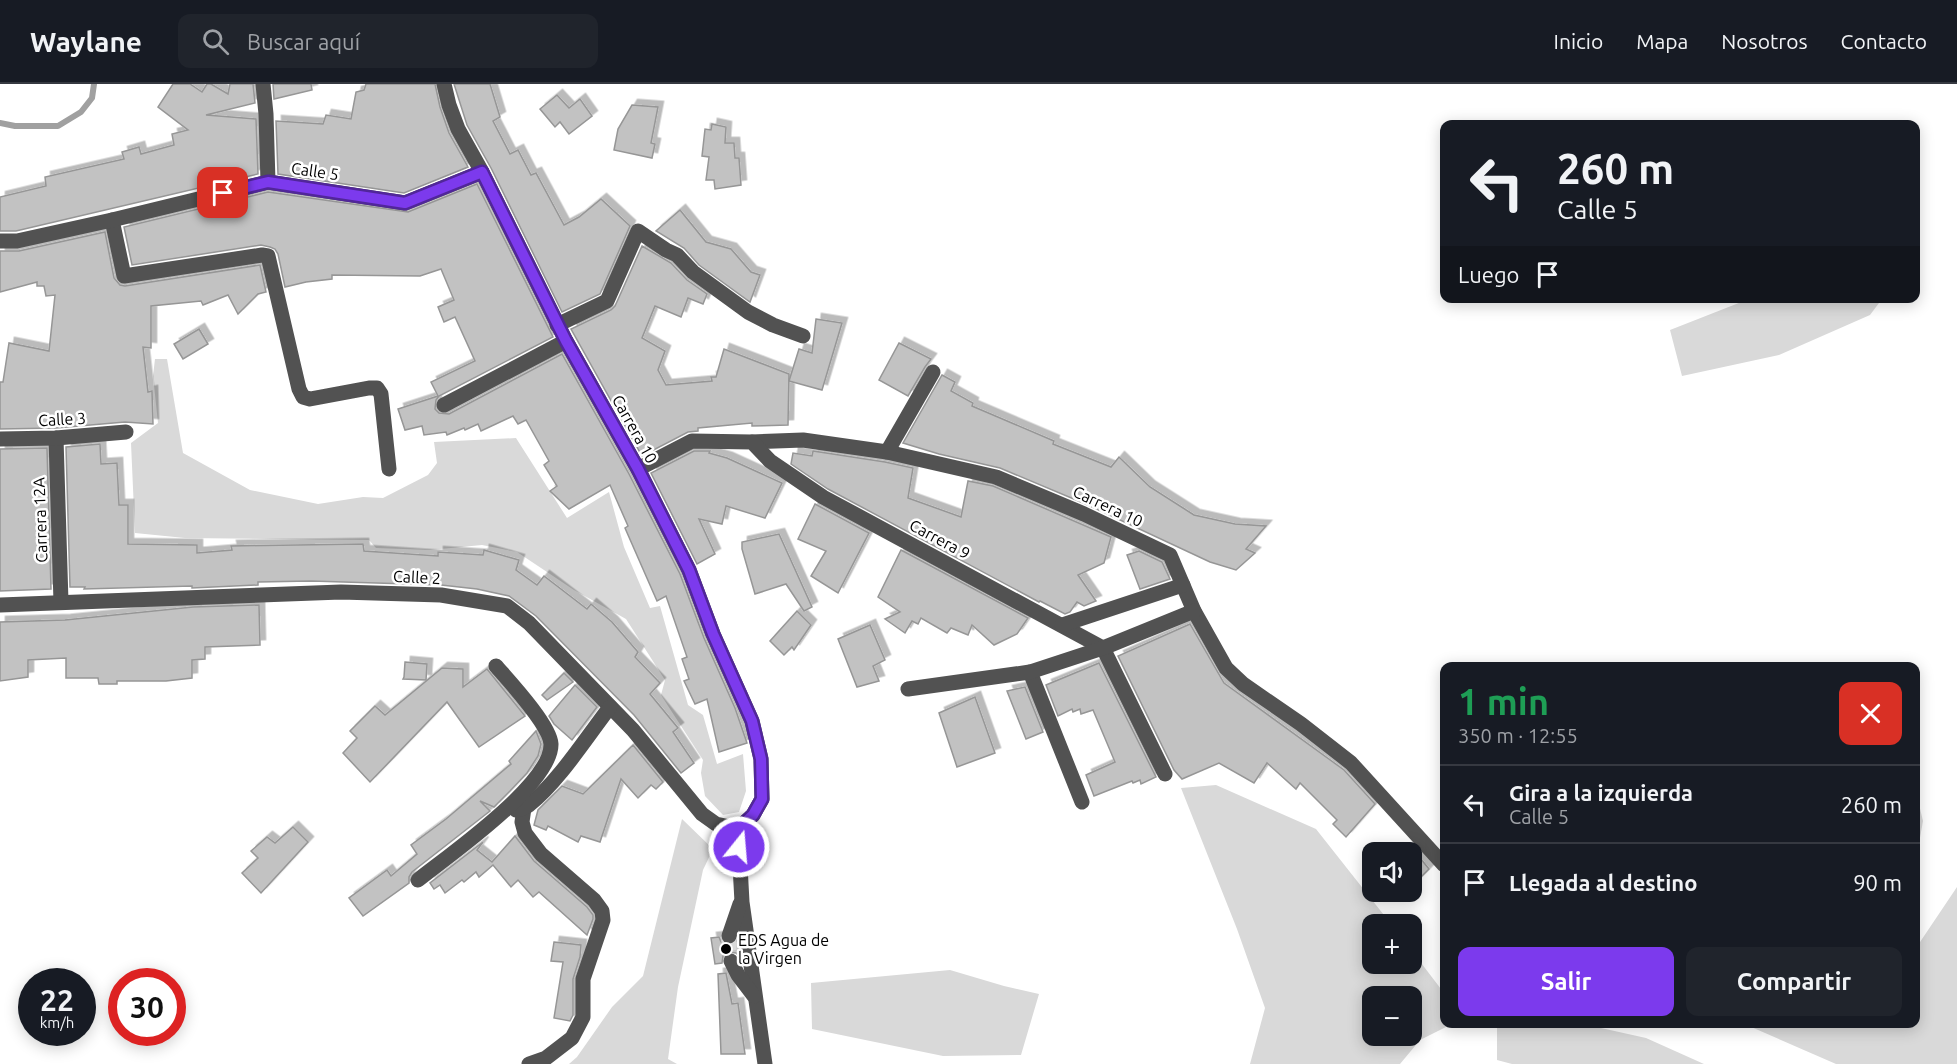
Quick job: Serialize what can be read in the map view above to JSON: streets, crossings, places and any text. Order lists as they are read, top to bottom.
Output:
{
  "streets": {
    "street": [
      "Calle 5",
      "Calle 3",
      "Carrera 10",
      "Carrera 12A",
      "Carrera 9",
      "Calle 2"
    ]
  },
  "crossings": [
    ["Calle 5", "Carrera 10"],
    ["Calle 3", "Carrera 12A"],
    ["Carrera 10", "Carrera 9"],
    ["Carrera 10", "Calle 2"],
    ["Carrera 12A", "Calle 2"]
  ],
  "places": ["EDS Agua de la Virgen"],
  "page": {
    "header": "Waylane",
    "search": "Buscar aquí",
    "nav": [
      "Inicio",
      "Mapa",
      "Nosotros",
      "Contacto"
    ],
    "turn": ["260 m", "Calle 5"],
    "then": "Luego",
    "heading": ["1 min", "350 m · 12:55"],
    "list": [
      {
        "name": "Gira a la izquierda",
        "note": "Calle 5",
        "value": "260 m"
      },
      {
        "name": "Llegada al destino",
        "value": "90 m"
      }
    ],
    "map_buttons": ["+", "−"],
    "buttons": ["Salir", "Compartir"],
    "speed": "22 km/h",
    "limit": "30"
  }
}
